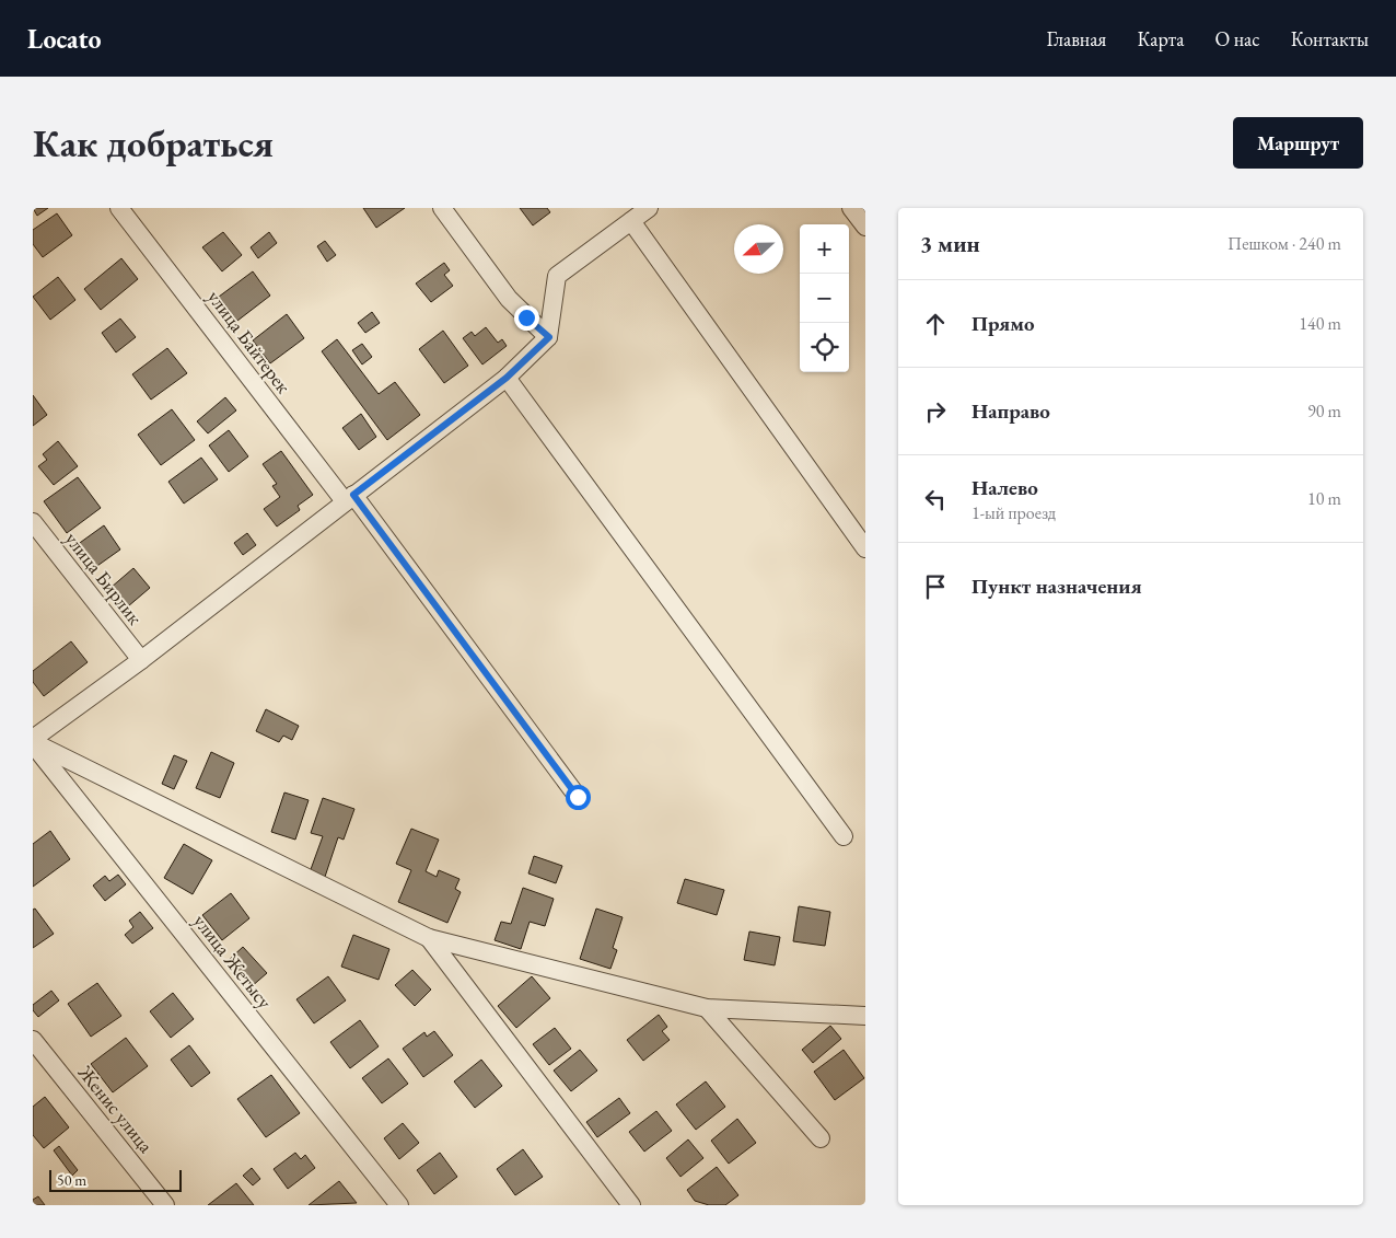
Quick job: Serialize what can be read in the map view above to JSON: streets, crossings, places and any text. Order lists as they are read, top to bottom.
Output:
{
  "streets": {
    "street": [
      "улица Байтерек",
      "улица Бирлик",
      "улица Жетысу",
      "Женис улица"
    ]
  },
  "scale_bar": "50 m",
  "north": "left",
  "page": {
    "header": "Locato",
    "nav": [
      "Главная",
      "Карта",
      "О нас",
      "Контакты"
    ],
    "buttons": "Маршрут",
    "title": "Как добраться",
    "heading": ["3 мин", "Пешком · 240 m"],
    "map_buttons": ["+", "−"],
    "list": [
      ["Прямо", "140 m"],
      ["Направо", "90 m"],
      ["Налево", "1-ый проезд", "10 m"],
      "Пункт назначения"
    ],
    "scale": "50 m"
  }
}
